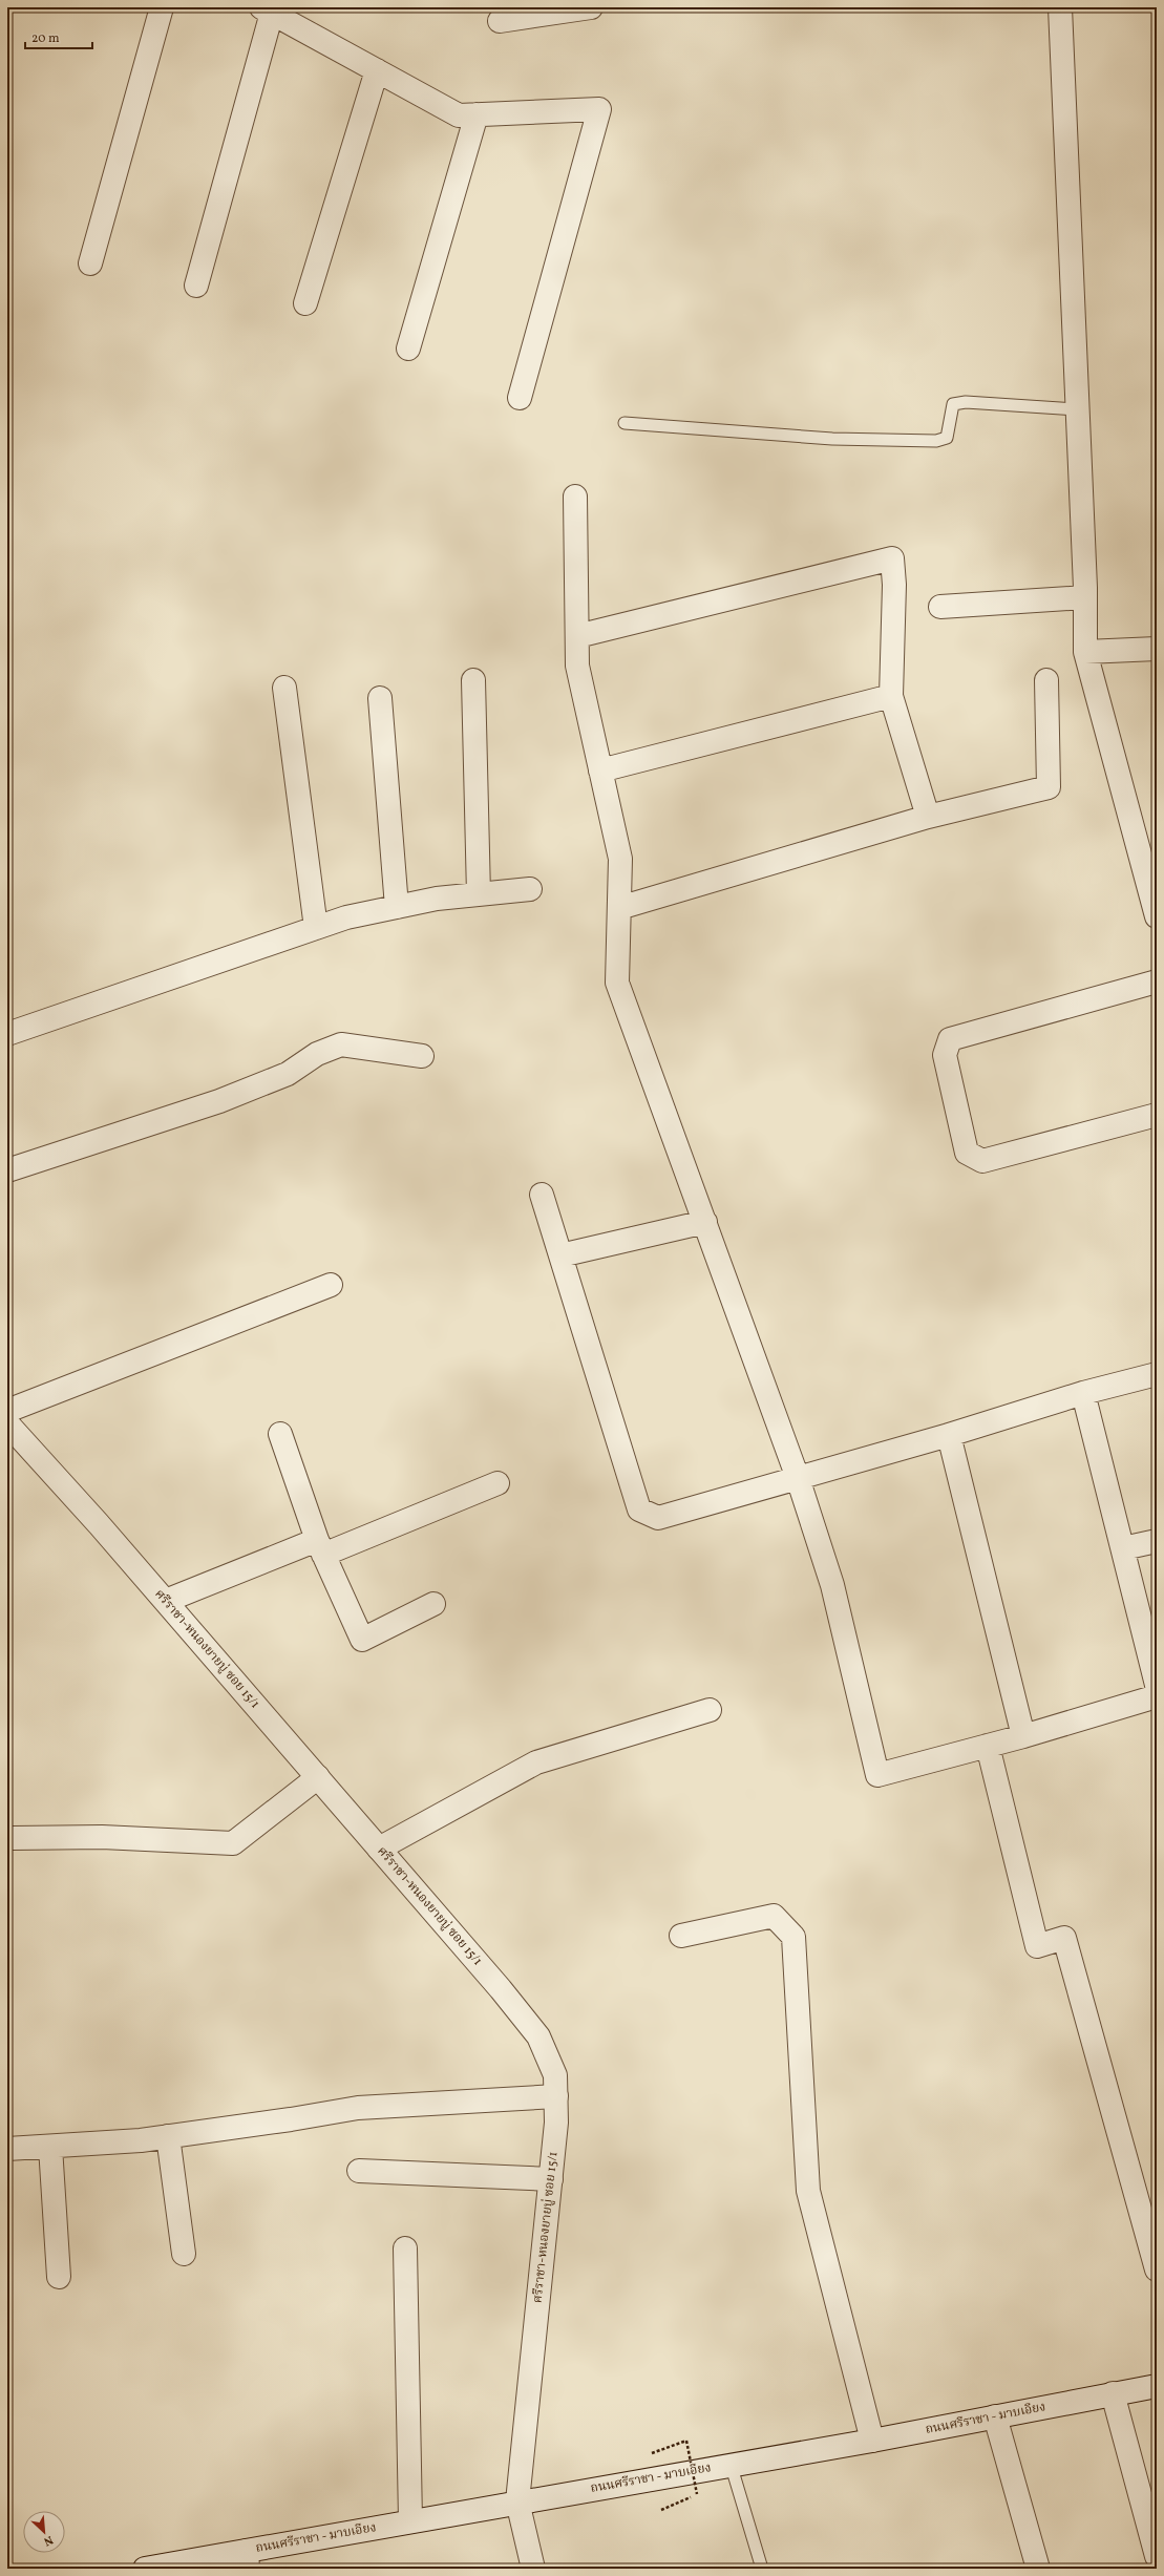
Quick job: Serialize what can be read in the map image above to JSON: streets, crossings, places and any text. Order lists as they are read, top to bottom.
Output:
{
  "streets": {
    "street": ["ศรีราชา-หนองยายบู่ ซอย 15/1", "ถนนศรีราชา - มาบเอียง"]
  },
  "crossings": [
    ["ศรีราชา-หนองยายบู่ ซอย 15/1", "ถนนศรีราชา - มาบเอียง"]
  ],
  "scale_bar": "20 m",
  "north": "bottom right"
}
